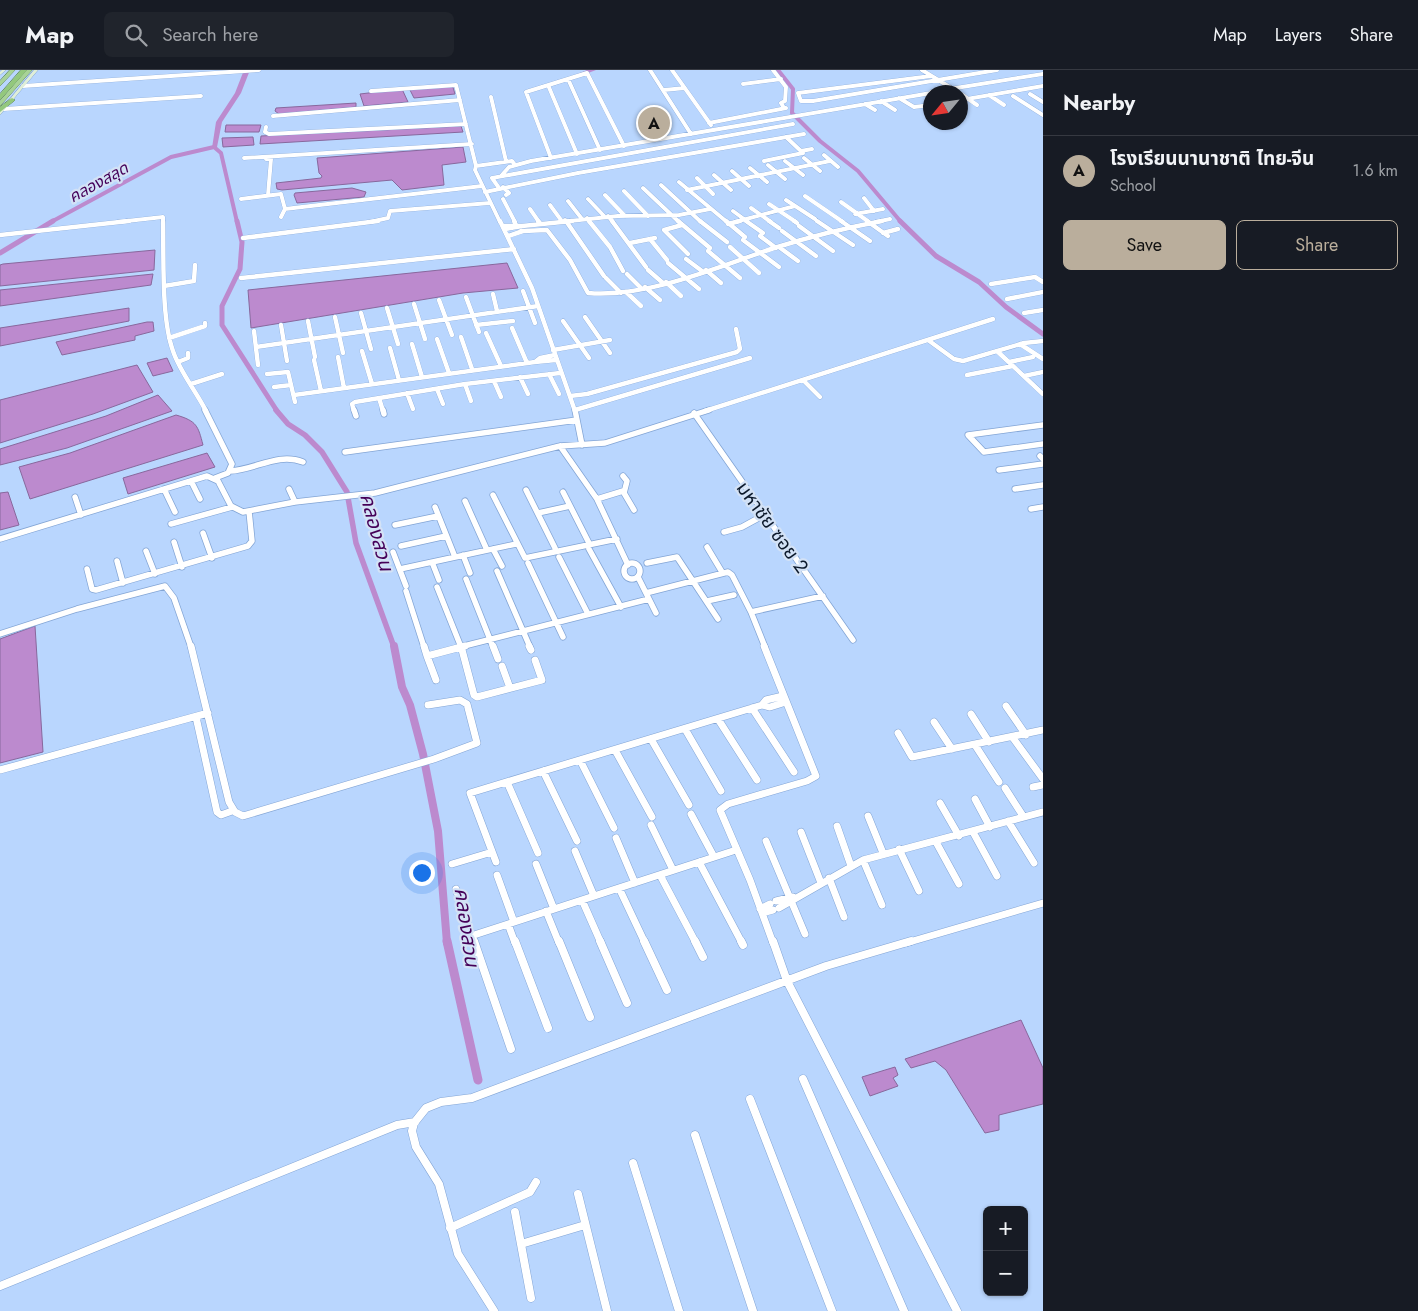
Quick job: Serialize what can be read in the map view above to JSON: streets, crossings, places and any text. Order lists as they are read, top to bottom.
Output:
{
  "streets": {
    "street": ["มหาชัย ซอย 2"]
  },
  "water": ["คลองสลุด", "คลองสวน"],
  "north": "bottom left",
  "page": {
    "header": "Map",
    "search": "Search here",
    "nav": ["Map", "Layers", "Share"],
    "heading": "Nearby",
    "pins": "A",
    "list": [
      {
        "mark": "A",
        "name": "โรงเรียนนานาชาติ ไทย-จีน",
        "note": "School",
        "value": "1.6 km"
      }
    ],
    "buttons": ["Save", "Share"],
    "map_buttons": ["+", "−"]
  }
}
